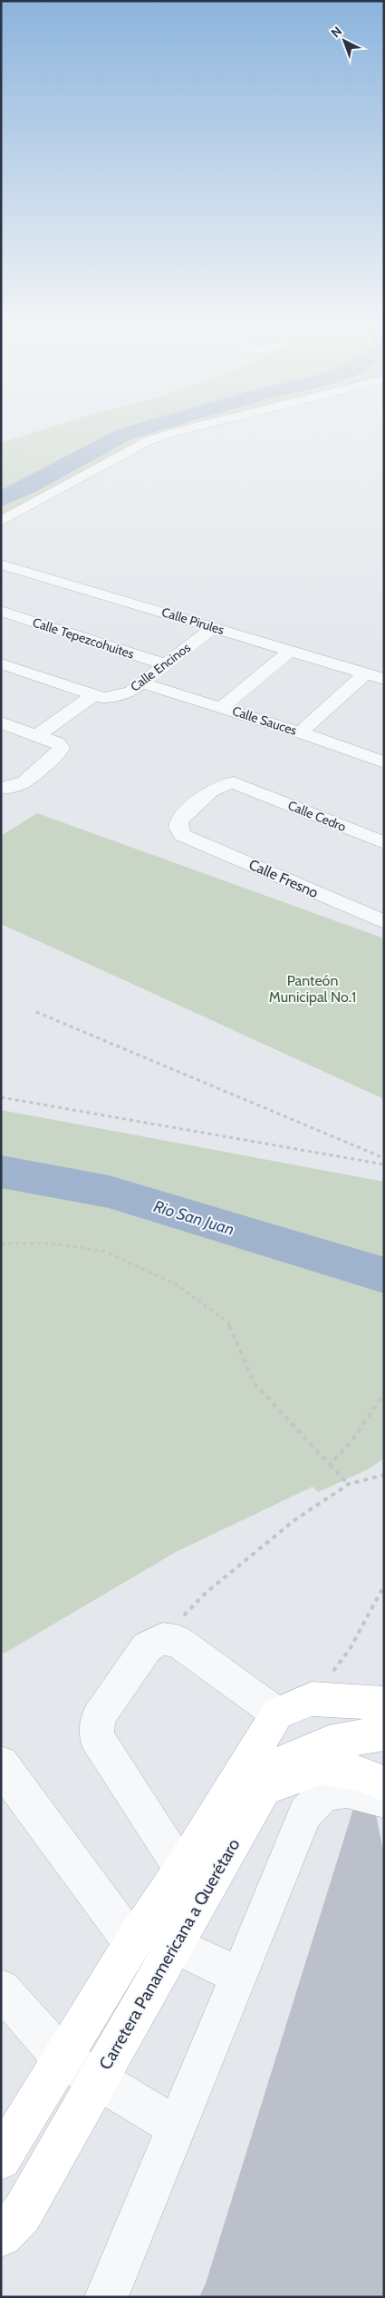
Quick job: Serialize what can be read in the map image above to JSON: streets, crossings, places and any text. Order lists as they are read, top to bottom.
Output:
{
  "streets": {
    "main road": ["Carretera Panamericana a Querétaro"],
    "street": [
      "Calle Pirules",
      "Calle Tepezcohuites",
      "Calle Encinos",
      "Calle Sauces",
      "Calle Cedro",
      "Calle Fresno"
    ]
  },
  "crossings": [
    ["Calle Pirules", "Calle Encinos"],
    ["Calle Tepezcohuites", "Calle Encinos"],
    ["Calle Encinos", "Calle Sauces"],
    ["Calle Cedro", "Calle Fresno"]
  ],
  "water": ["Rio San Juan"],
  "parks": ["Panteón Municipal No.1"],
  "north": "top left"
}
